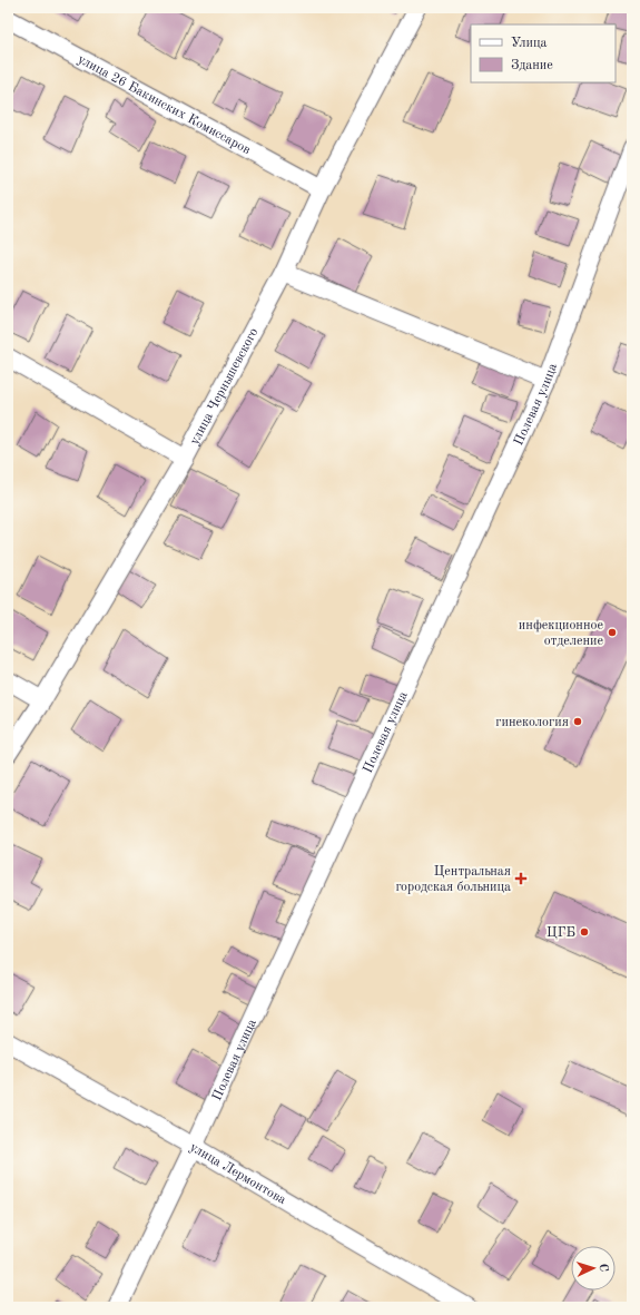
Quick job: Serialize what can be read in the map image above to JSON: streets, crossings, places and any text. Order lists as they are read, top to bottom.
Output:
{
  "streets": {
    "street": [
      "улица 26 Бакинских Комиссаров",
      "улица Чернышевского",
      "Полевая улица",
      "улица Лермонтова"
    ]
  },
  "crossings": [
    ["улица 26 Бакинских Комиссаров", "улица Чернышевского"],
    ["Полевая улица", "улица Лермонтова"]
  ],
  "places": {
    "other": ["инфекционное отделение", "гинекология", "ЦГБ"],
    "health": ["Центральная городская больница"]
  },
  "legend": ["Улица", "Здание"],
  "north": "right"
}
